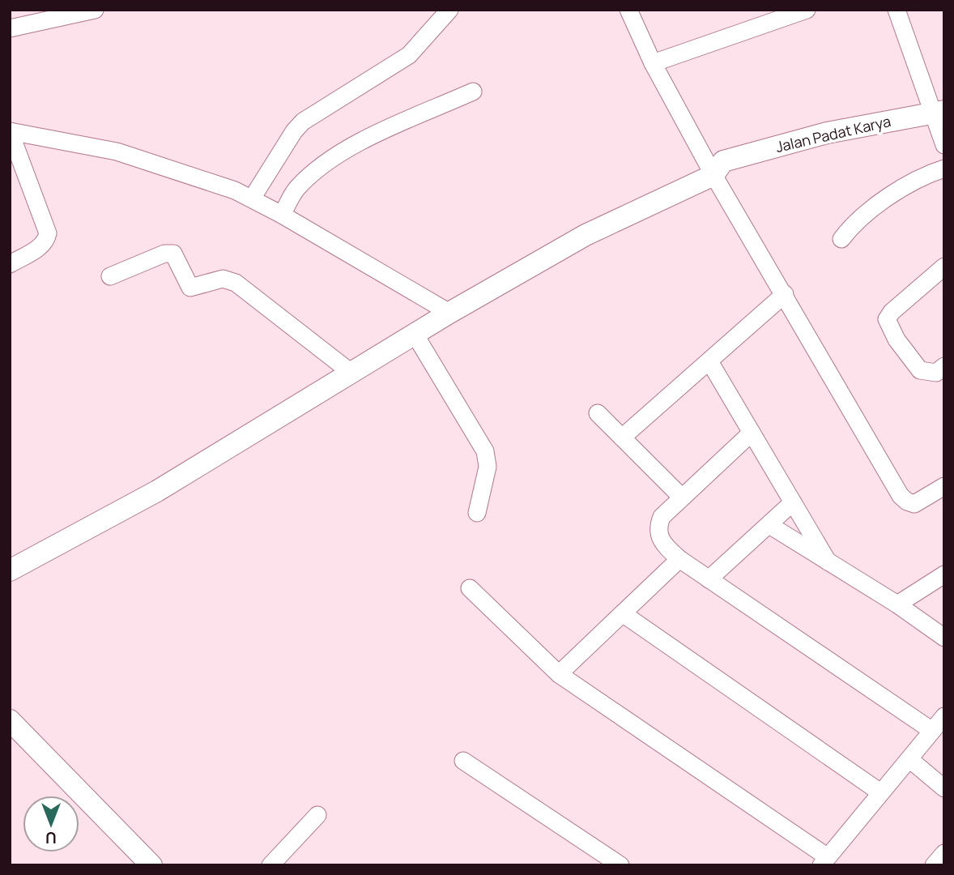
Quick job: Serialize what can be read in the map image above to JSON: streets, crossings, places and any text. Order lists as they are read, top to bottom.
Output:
{
  "streets": {
    "street": ["Jalan Padat Karya"]
  },
  "north": "bottom"
}
